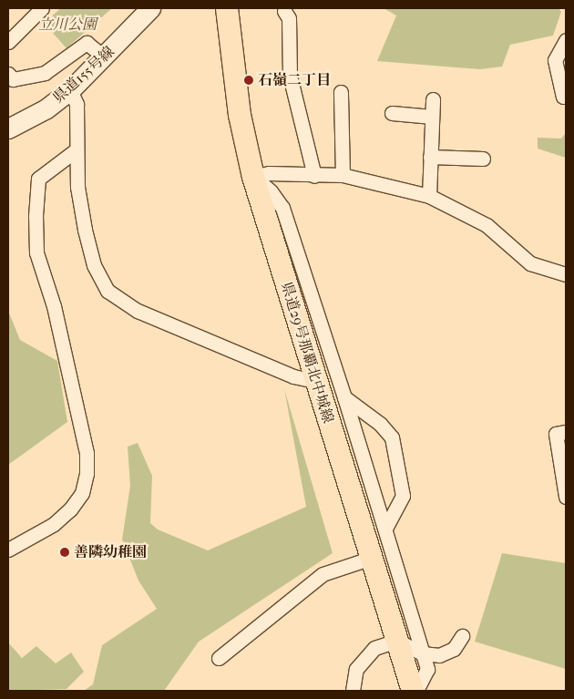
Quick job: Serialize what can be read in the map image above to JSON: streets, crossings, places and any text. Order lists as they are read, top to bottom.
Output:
{
  "streets": {
    "main road": ["県道155号線", "県道29号那覇北中城線"]
  },
  "parks": ["立川公園"],
  "places": ["石嶺二丁目", "善隣幼稚園"]
}
